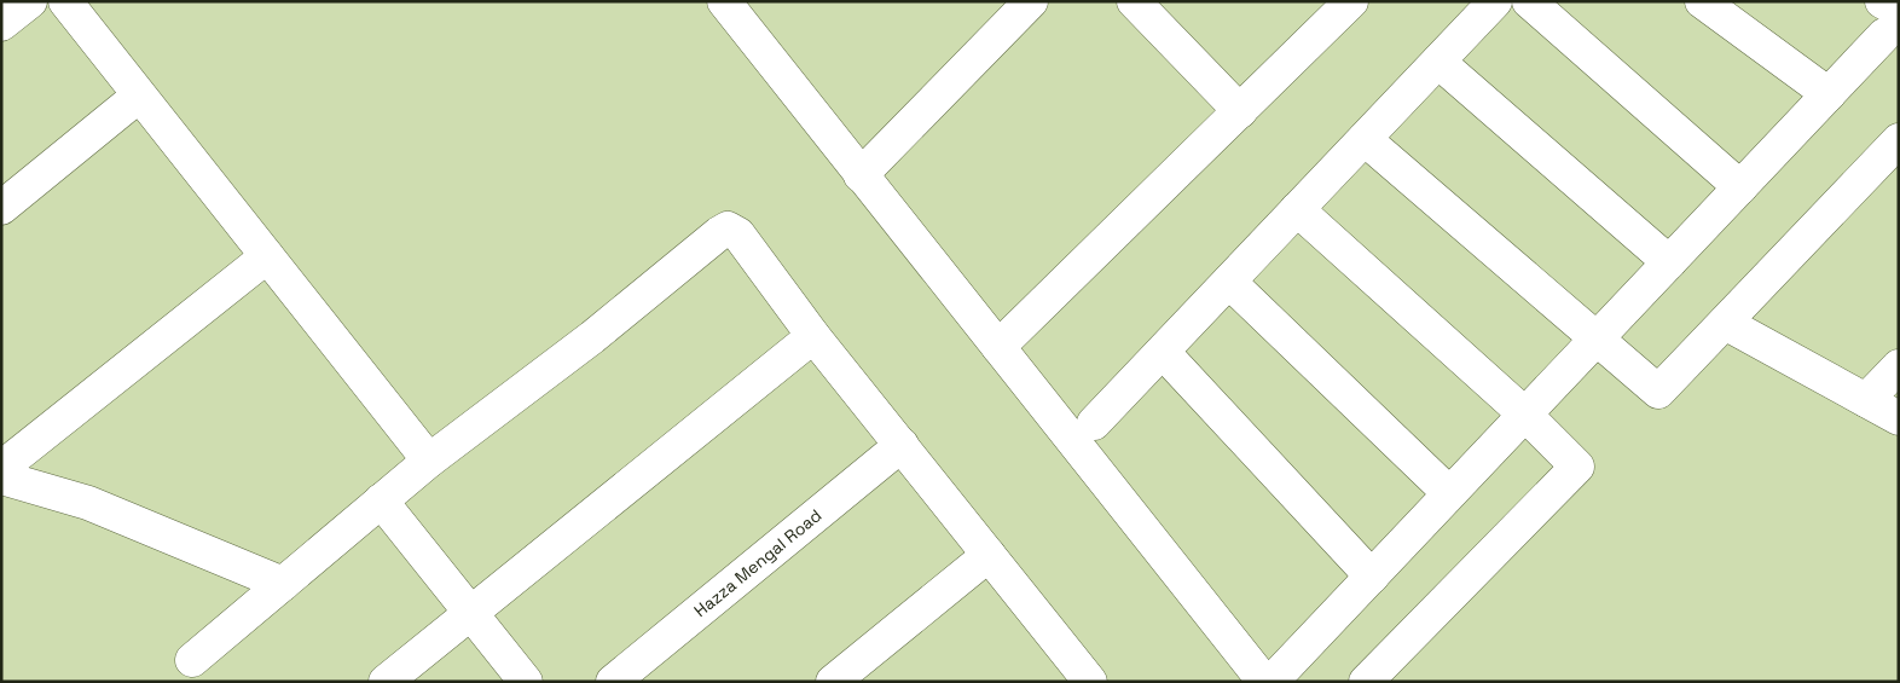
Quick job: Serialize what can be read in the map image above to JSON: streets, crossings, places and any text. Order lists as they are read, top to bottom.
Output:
{
  "streets": {
    "street": ["Hazza Mengal Road"]
  }
}
